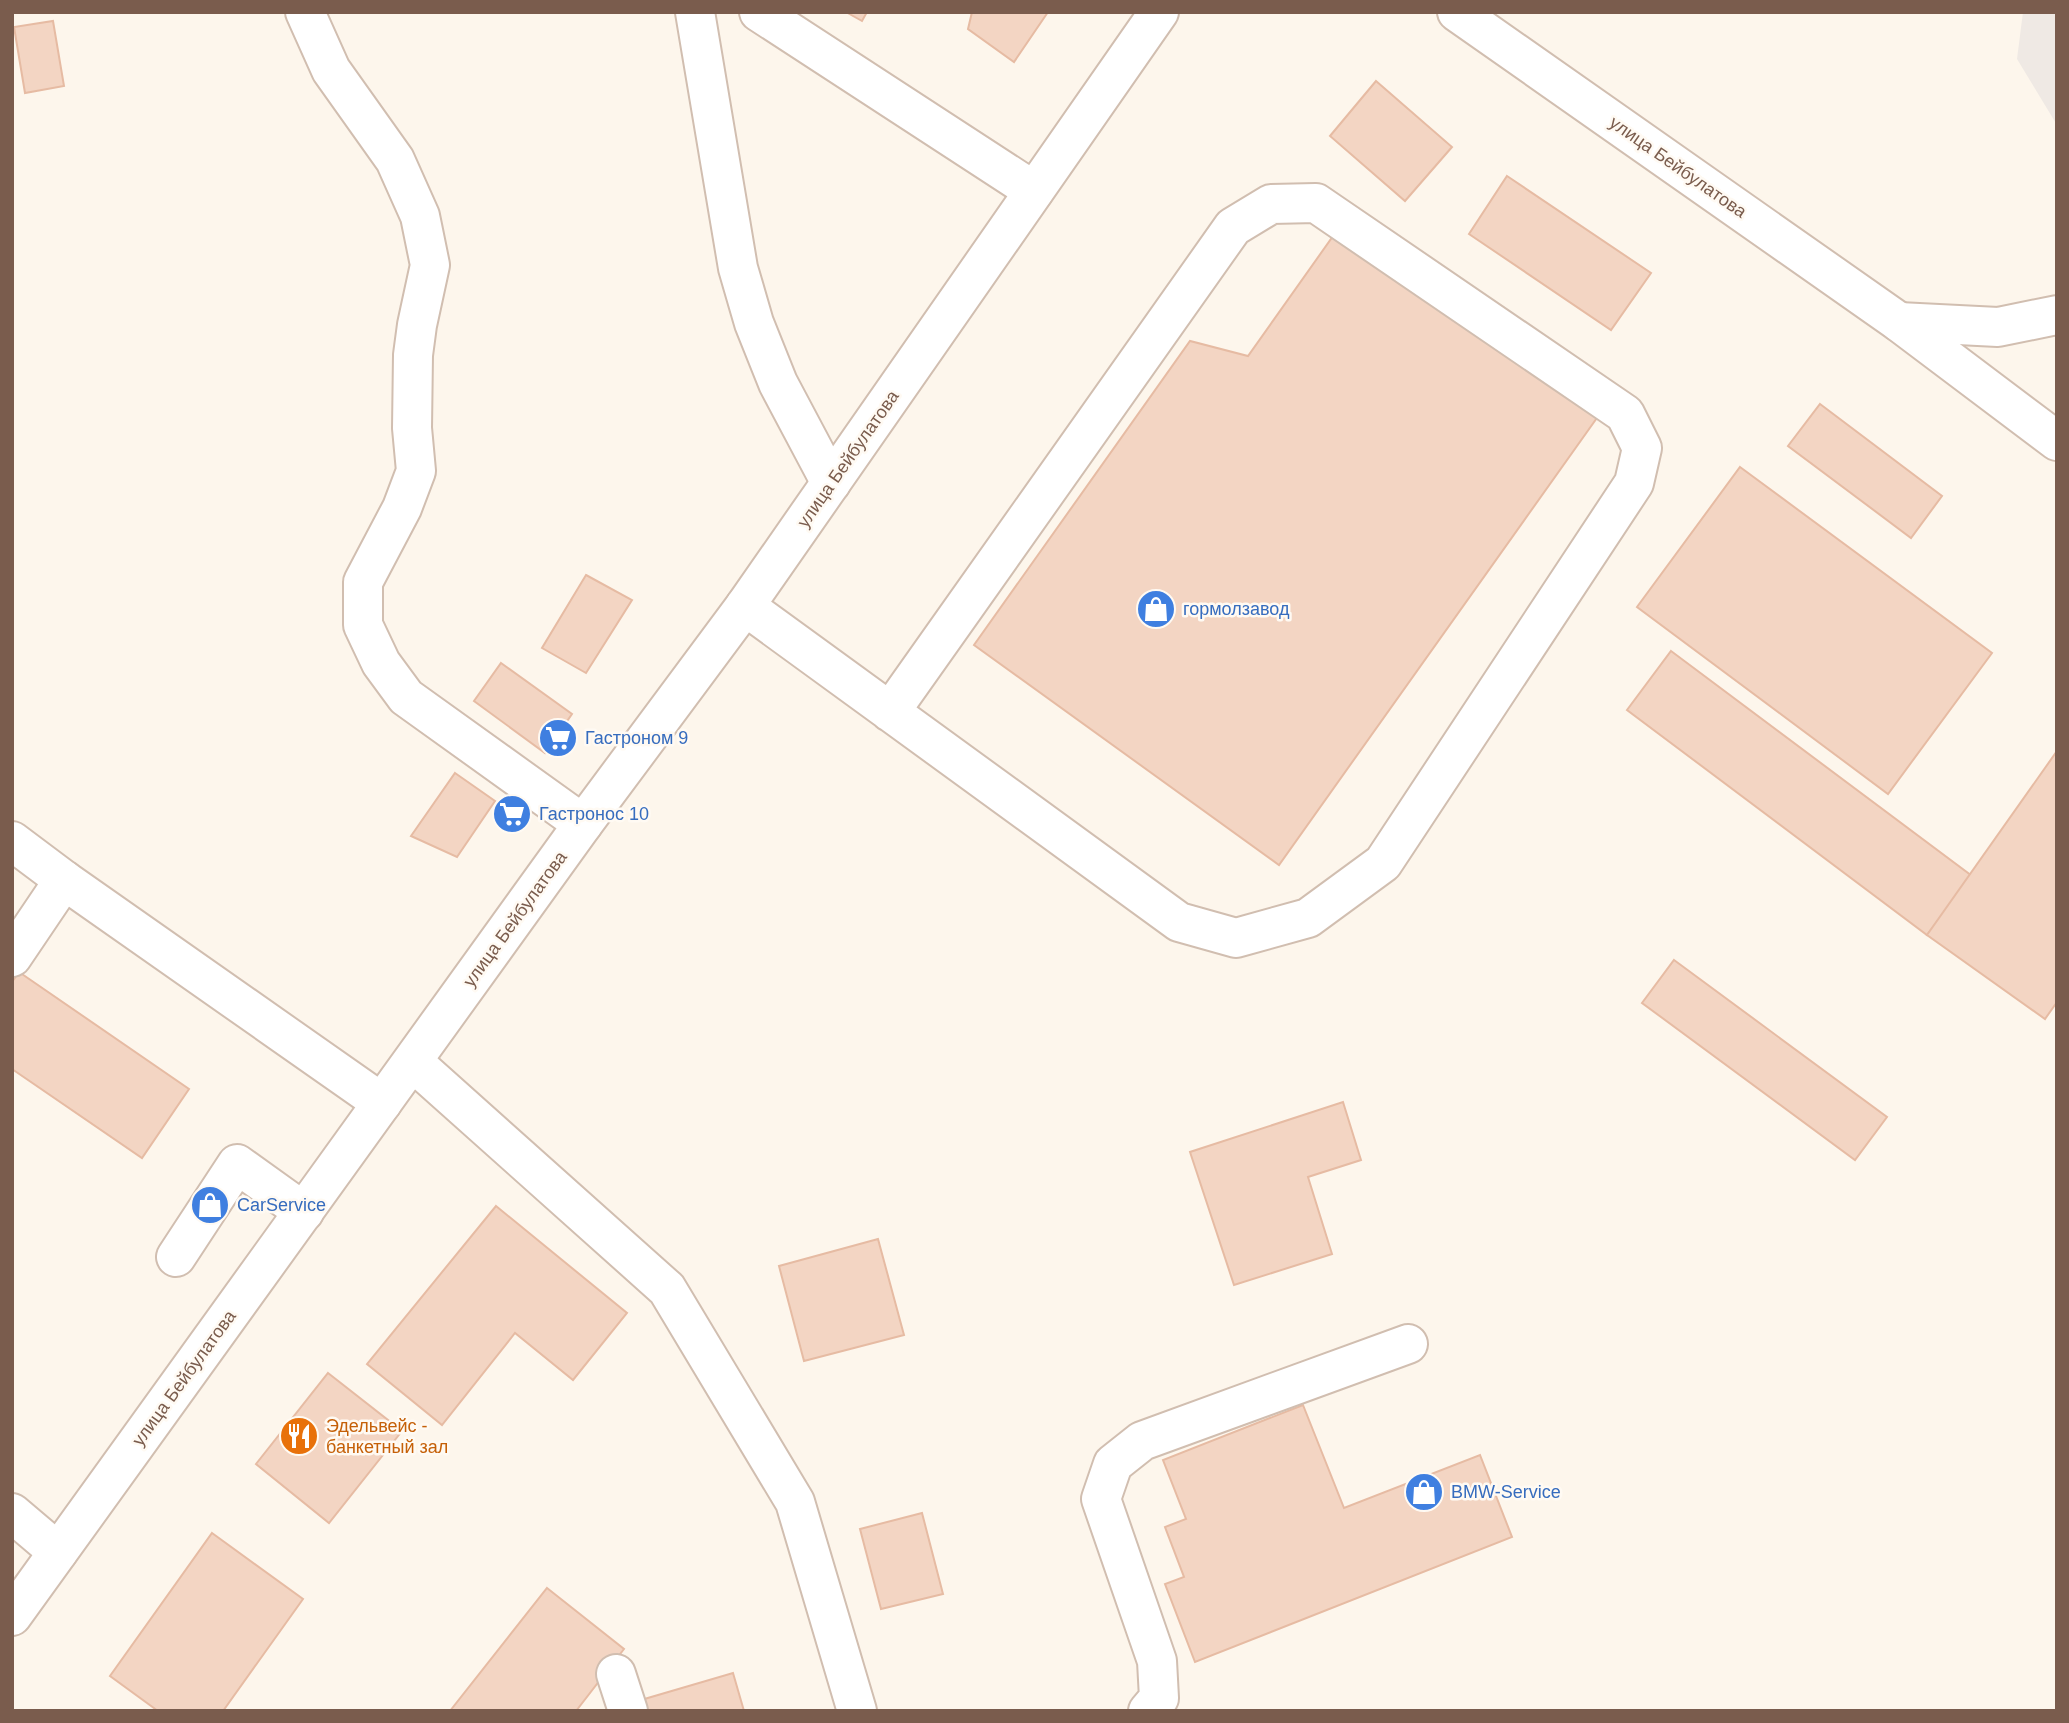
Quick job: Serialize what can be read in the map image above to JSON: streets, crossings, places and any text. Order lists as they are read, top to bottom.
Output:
{
  "streets": {
    "street": ["улица Бейбулатова"]
  },
  "places": {
    "shop": ["гормолзавод", "CarService", "BMW-Service"],
    "supermarket": ["Гастроном 9", "Гастронос 10"],
    "restaurant": ["Эдельвейс - банкетный зал"]
  }
}
